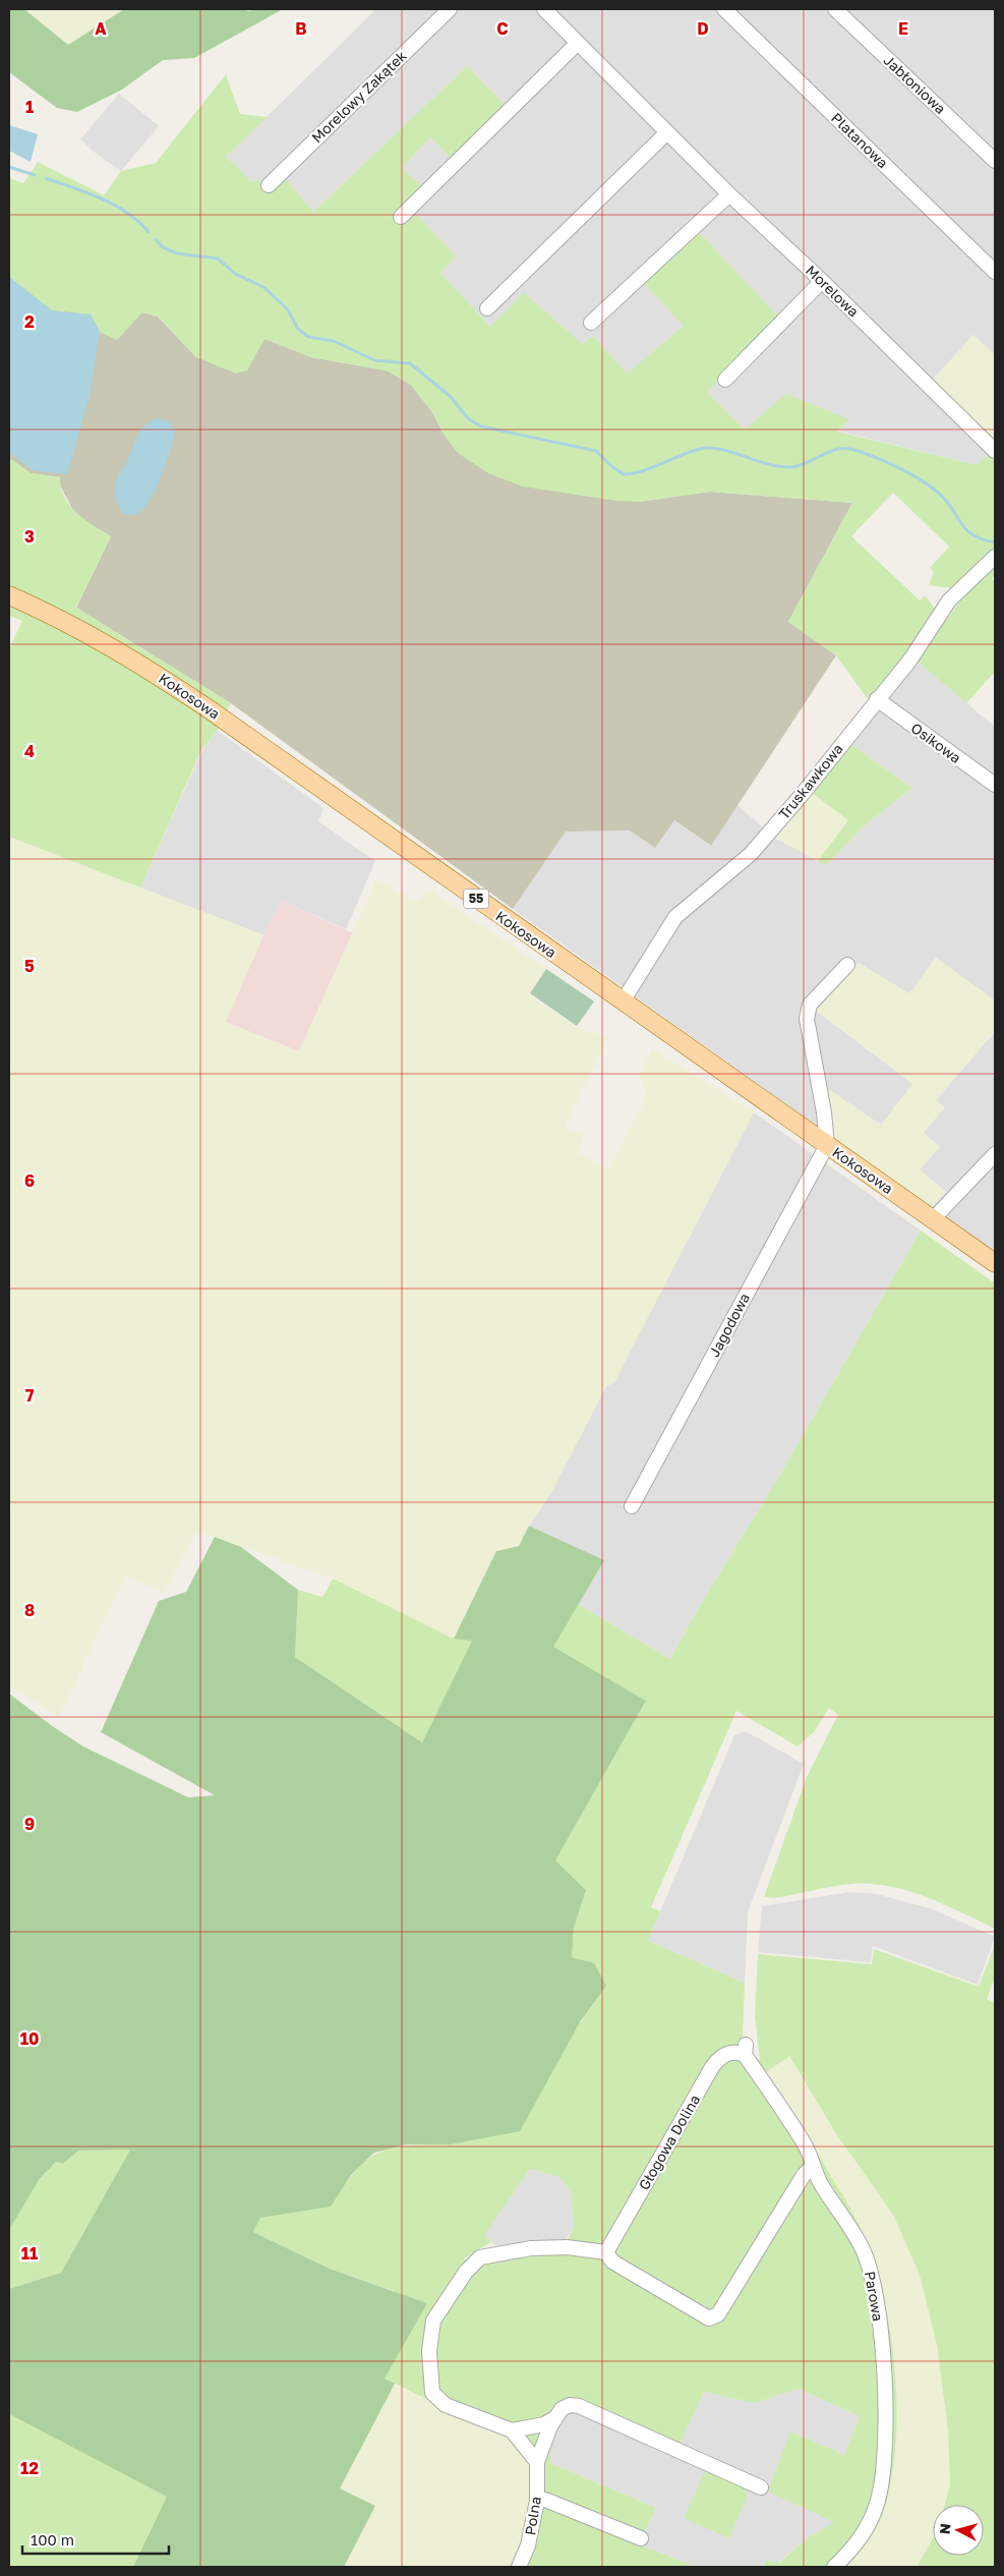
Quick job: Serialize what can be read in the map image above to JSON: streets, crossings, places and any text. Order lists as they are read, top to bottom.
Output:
{
  "streets": {
    "main road": ["Kokosowa", "55"],
    "street": [
      "Jabłoniowa",
      "Morelowy Zakątek",
      "Platanowa",
      "Morelowa",
      "Osikowa",
      "Truskawkowa",
      "Jagodowa",
      "Głogowa Dolina",
      "Parowa",
      "Polna"
    ]
  },
  "crossings": [
    ["Kokosowa", "Truskawkowa"],
    ["Kokosowa", "55"],
    ["Kokosowa", "Jagodowa"],
    ["Osikowa", "Truskawkowa"],
    ["Głogowa Dolina", "Parowa"]
  ],
  "scale_bar": "100 m",
  "north": "left",
  "grid": {
    "columns": [
      "A",
      "B",
      "C",
      "D",
      "E"
    ],
    "rows": [
      "1",
      "2",
      "3",
      "4",
      "5",
      "6",
      "7",
      "8",
      "9",
      "10",
      "11",
      "12"
    ]
  }
}
